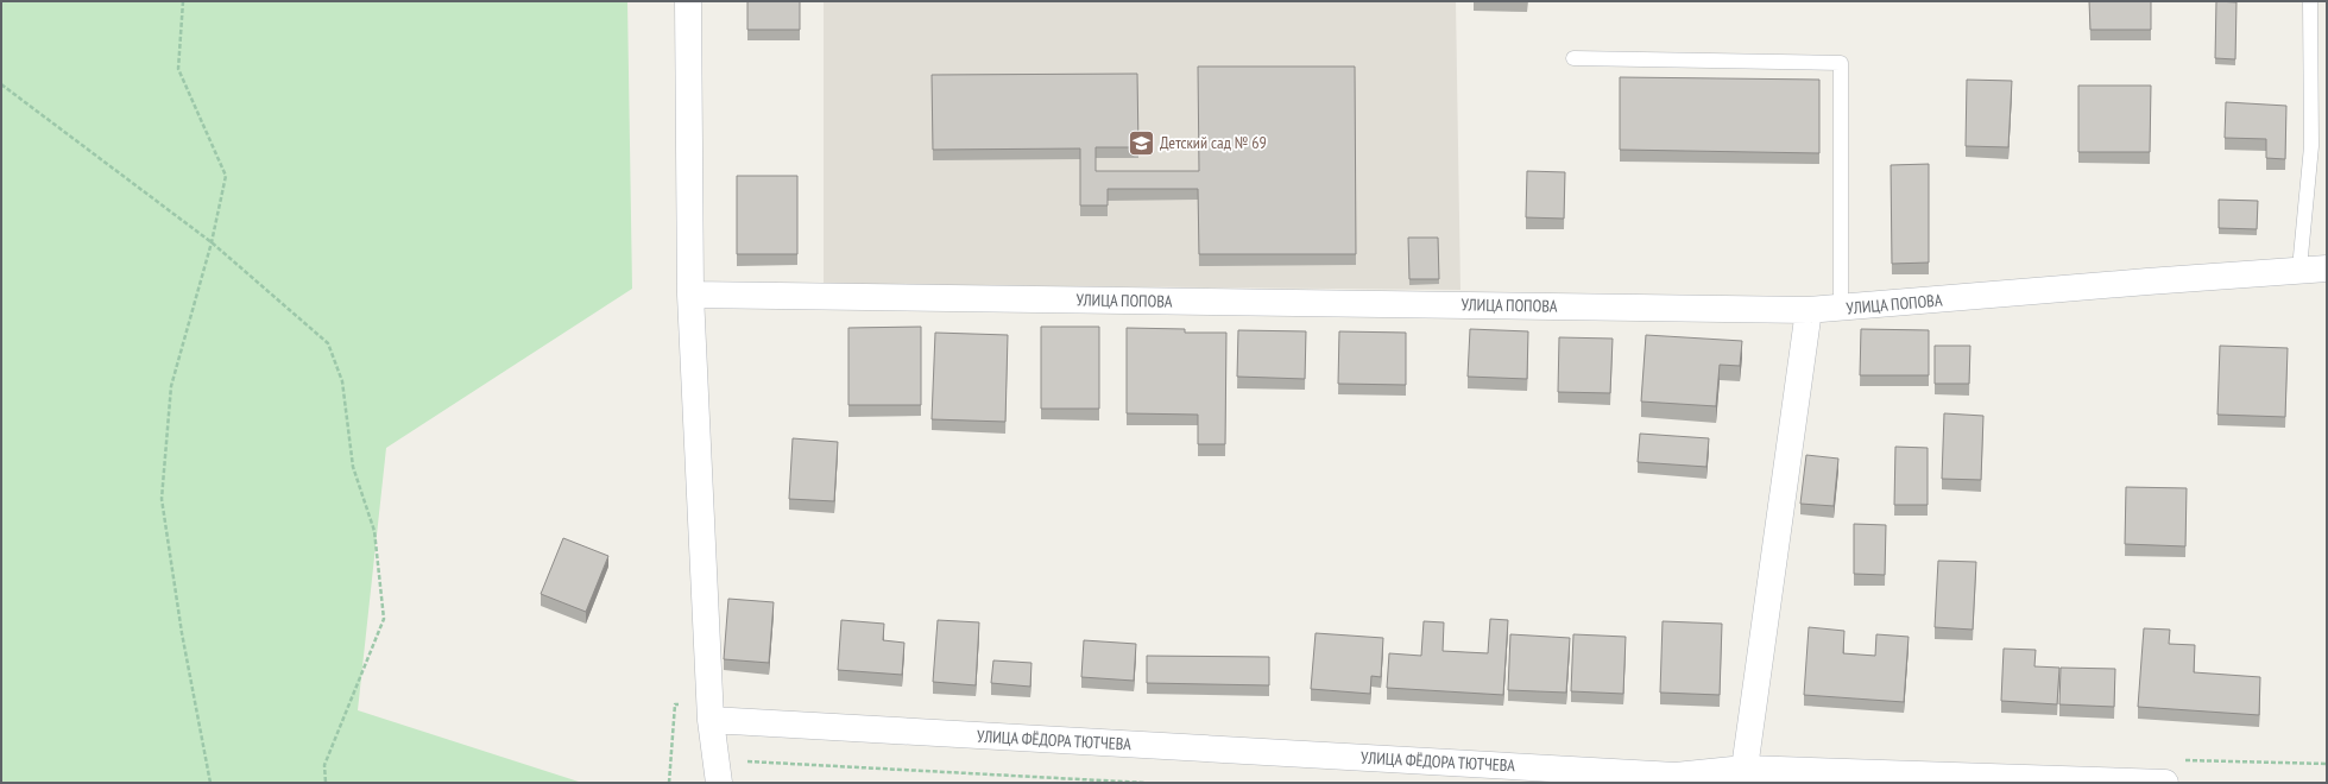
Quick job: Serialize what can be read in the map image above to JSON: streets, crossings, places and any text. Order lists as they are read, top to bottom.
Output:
{
  "streets": {
    "street": ["УЛИЦА ПОПОВА", "УЛИЦА ФЁДОРА ТЮТЧЕВА"]
  },
  "places": {
    "school or university": ["Детский сад № 69"]
  }
}
